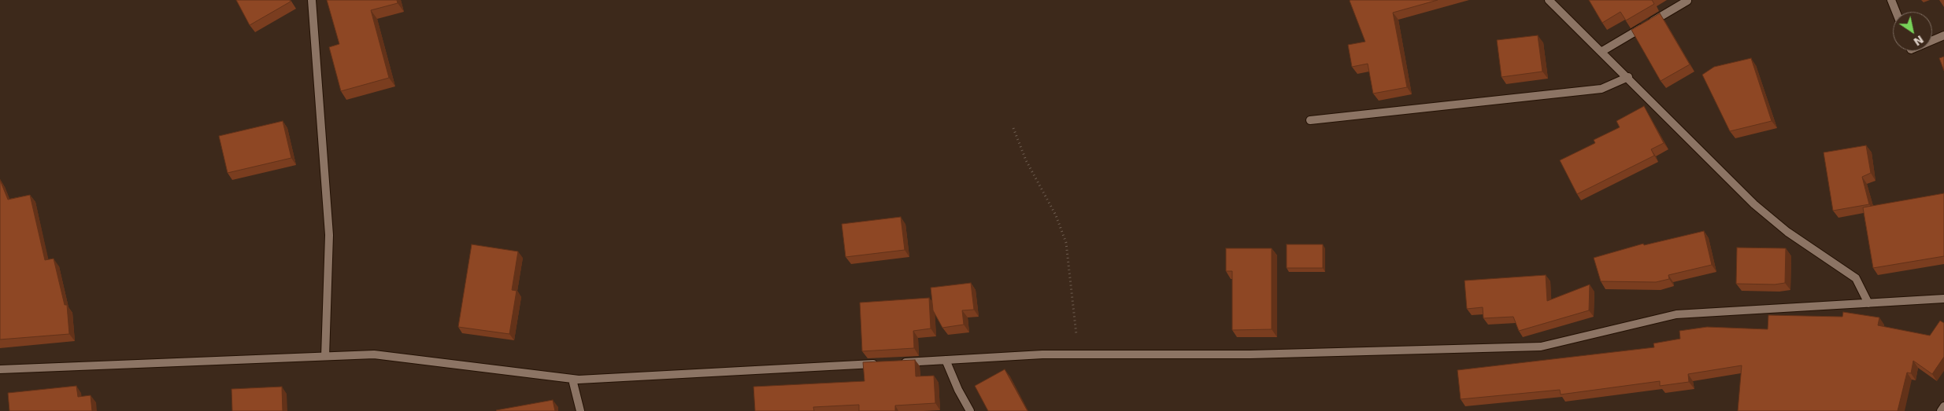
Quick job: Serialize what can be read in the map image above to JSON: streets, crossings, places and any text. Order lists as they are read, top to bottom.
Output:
{
  "north": "bottom right"
}
